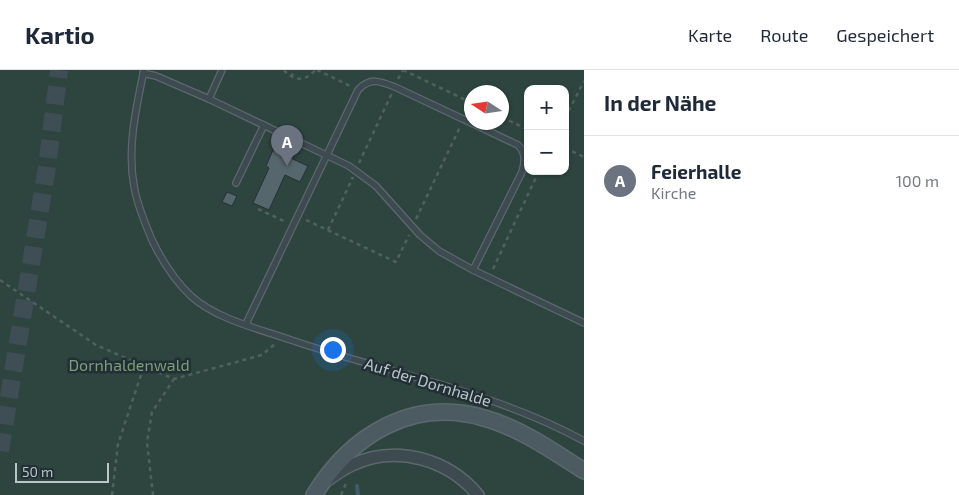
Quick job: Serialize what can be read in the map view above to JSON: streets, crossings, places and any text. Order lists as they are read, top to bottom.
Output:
{
  "streets": {
    "lane": ["Auf der Dornhalde"]
  },
  "parks": ["Dornhaldenwald"],
  "scale_bar": "50 m",
  "north": "left",
  "page": {
    "header": "Kartio",
    "nav": ["Karte", "Route", "Gespeichert"],
    "heading": "In der Nähe",
    "map_buttons": ["+", "−"],
    "pins": "A",
    "list": [
      {
        "mark": "A",
        "name": "Feierhalle",
        "note": "Kirche",
        "value": "100 m"
      }
    ],
    "scale": "50 m"
  }
}
